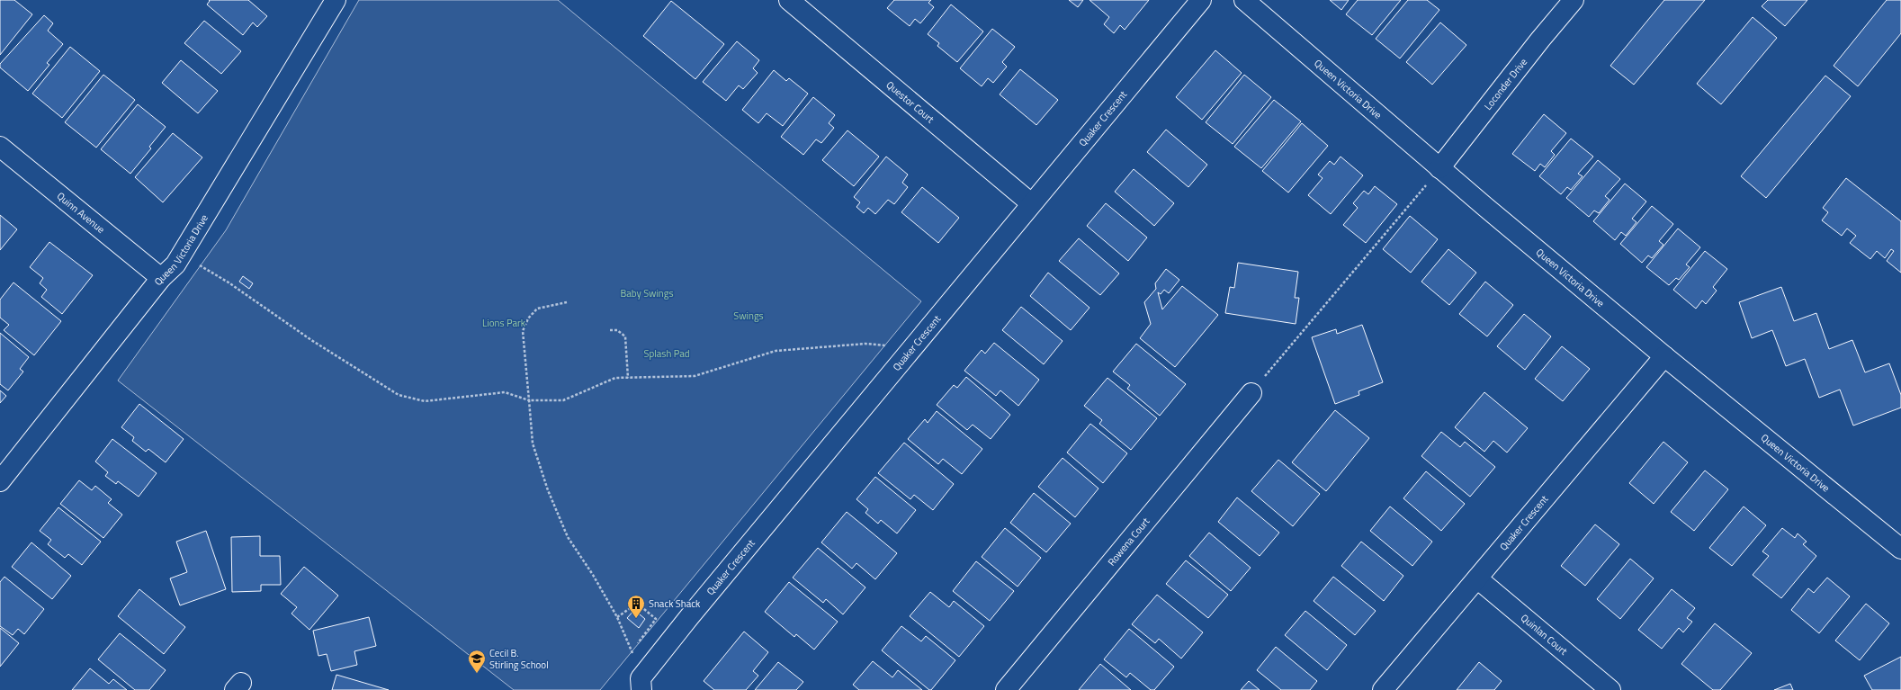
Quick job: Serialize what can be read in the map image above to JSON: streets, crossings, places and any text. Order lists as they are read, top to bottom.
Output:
{
  "streets": {
    "street": [
      "Loconder Drive",
      "Queen Victoria Drive",
      "Questor Court",
      "Quaker Crescent",
      "Quinn Avenue",
      "Rowena Court",
      "Quinlan Court"
    ]
  },
  "crossings": [
    ["Loconder Drive", "Queen Victoria Drive"],
    ["Queen Victoria Drive", "Quaker Crescent"],
    ["Queen Victoria Drive", "Quinn Avenue"],
    ["Questor Court", "Quaker Crescent"],
    ["Quaker Crescent", "Quinlan Court"]
  ],
  "parks": [
    "Baby Swings",
    "Swings",
    "Lions Park",
    "Splash Pad"
  ],
  "places": {
    "building": ["Snack Shack"],
    "school or university": ["Cecil B. Stirling School"]
  }
}
